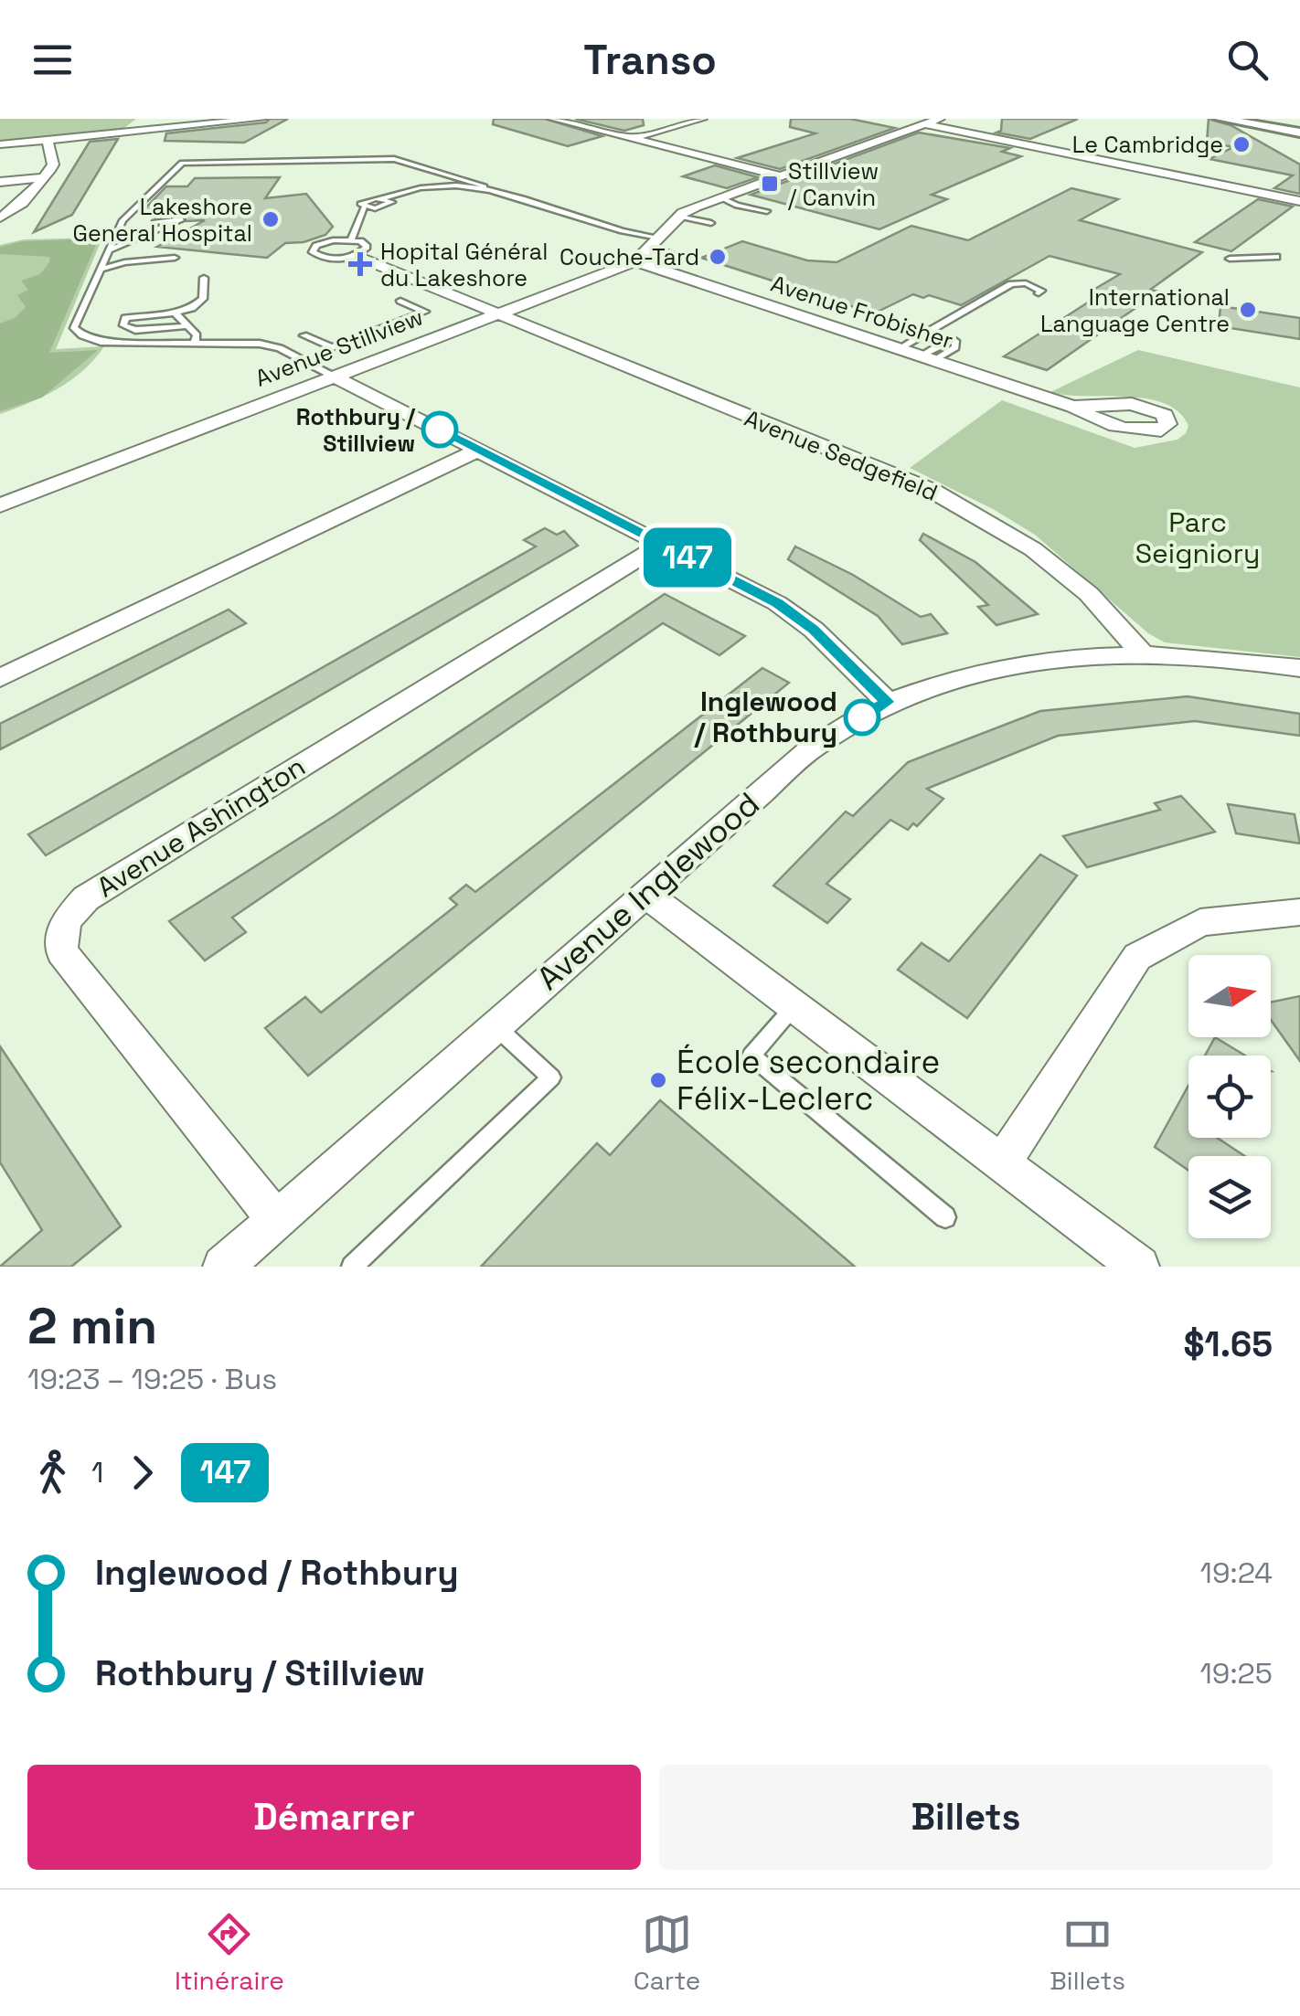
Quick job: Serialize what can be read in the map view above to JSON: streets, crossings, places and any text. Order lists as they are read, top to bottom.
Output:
{
  "streets": {
    "street": [
      "Avenue Frobisher",
      "Avenue Stillview",
      "Avenue Sedgefield",
      "Avenue Ashington",
      "Avenue Inglewood"
    ]
  },
  "crossings": [
    ["Avenue Frobisher", "Avenue Stillview"],
    ["Avenue Stillview", "Avenue Sedgefield"],
    ["Avenue Sedgefield", "Avenue Inglewood"],
    ["Avenue Ashington", "Avenue Inglewood"]
  ],
  "parks": ["Parc Seigniory"],
  "places": {
    "other": [
      "Le Cambridge",
      "Lakeshore General Hospital",
      "Couche-Tard",
      "International Language Centre",
      "Rothbury / Stillview",
      "Inglewood / Rothbury",
      "École secondaire Félix-Leclerc"
    ],
    "transit": ["Stillview / Canvin"],
    "health": ["Hopital Général du Lakeshore"]
  },
  "lines": ["bus line 147"],
  "north": "right",
  "page": {
    "header": "Transo",
    "on_map": "147",
    "heading": ["2 min", "19:23 – 19:25 · Bus", "$1.65"],
    "legs": ["1", "147"],
    "list": [
      {
        "name": "Inglewood / Rothbury",
        "value": "19:24"
      },
      {
        "name": "Rothbury / Stillview",
        "value": "19:25"
      }
    ],
    "buttons": ["Démarrer", "Billets"],
    "tabs": ["Itinéraire", "Carte", "Billets"]
  }
}
